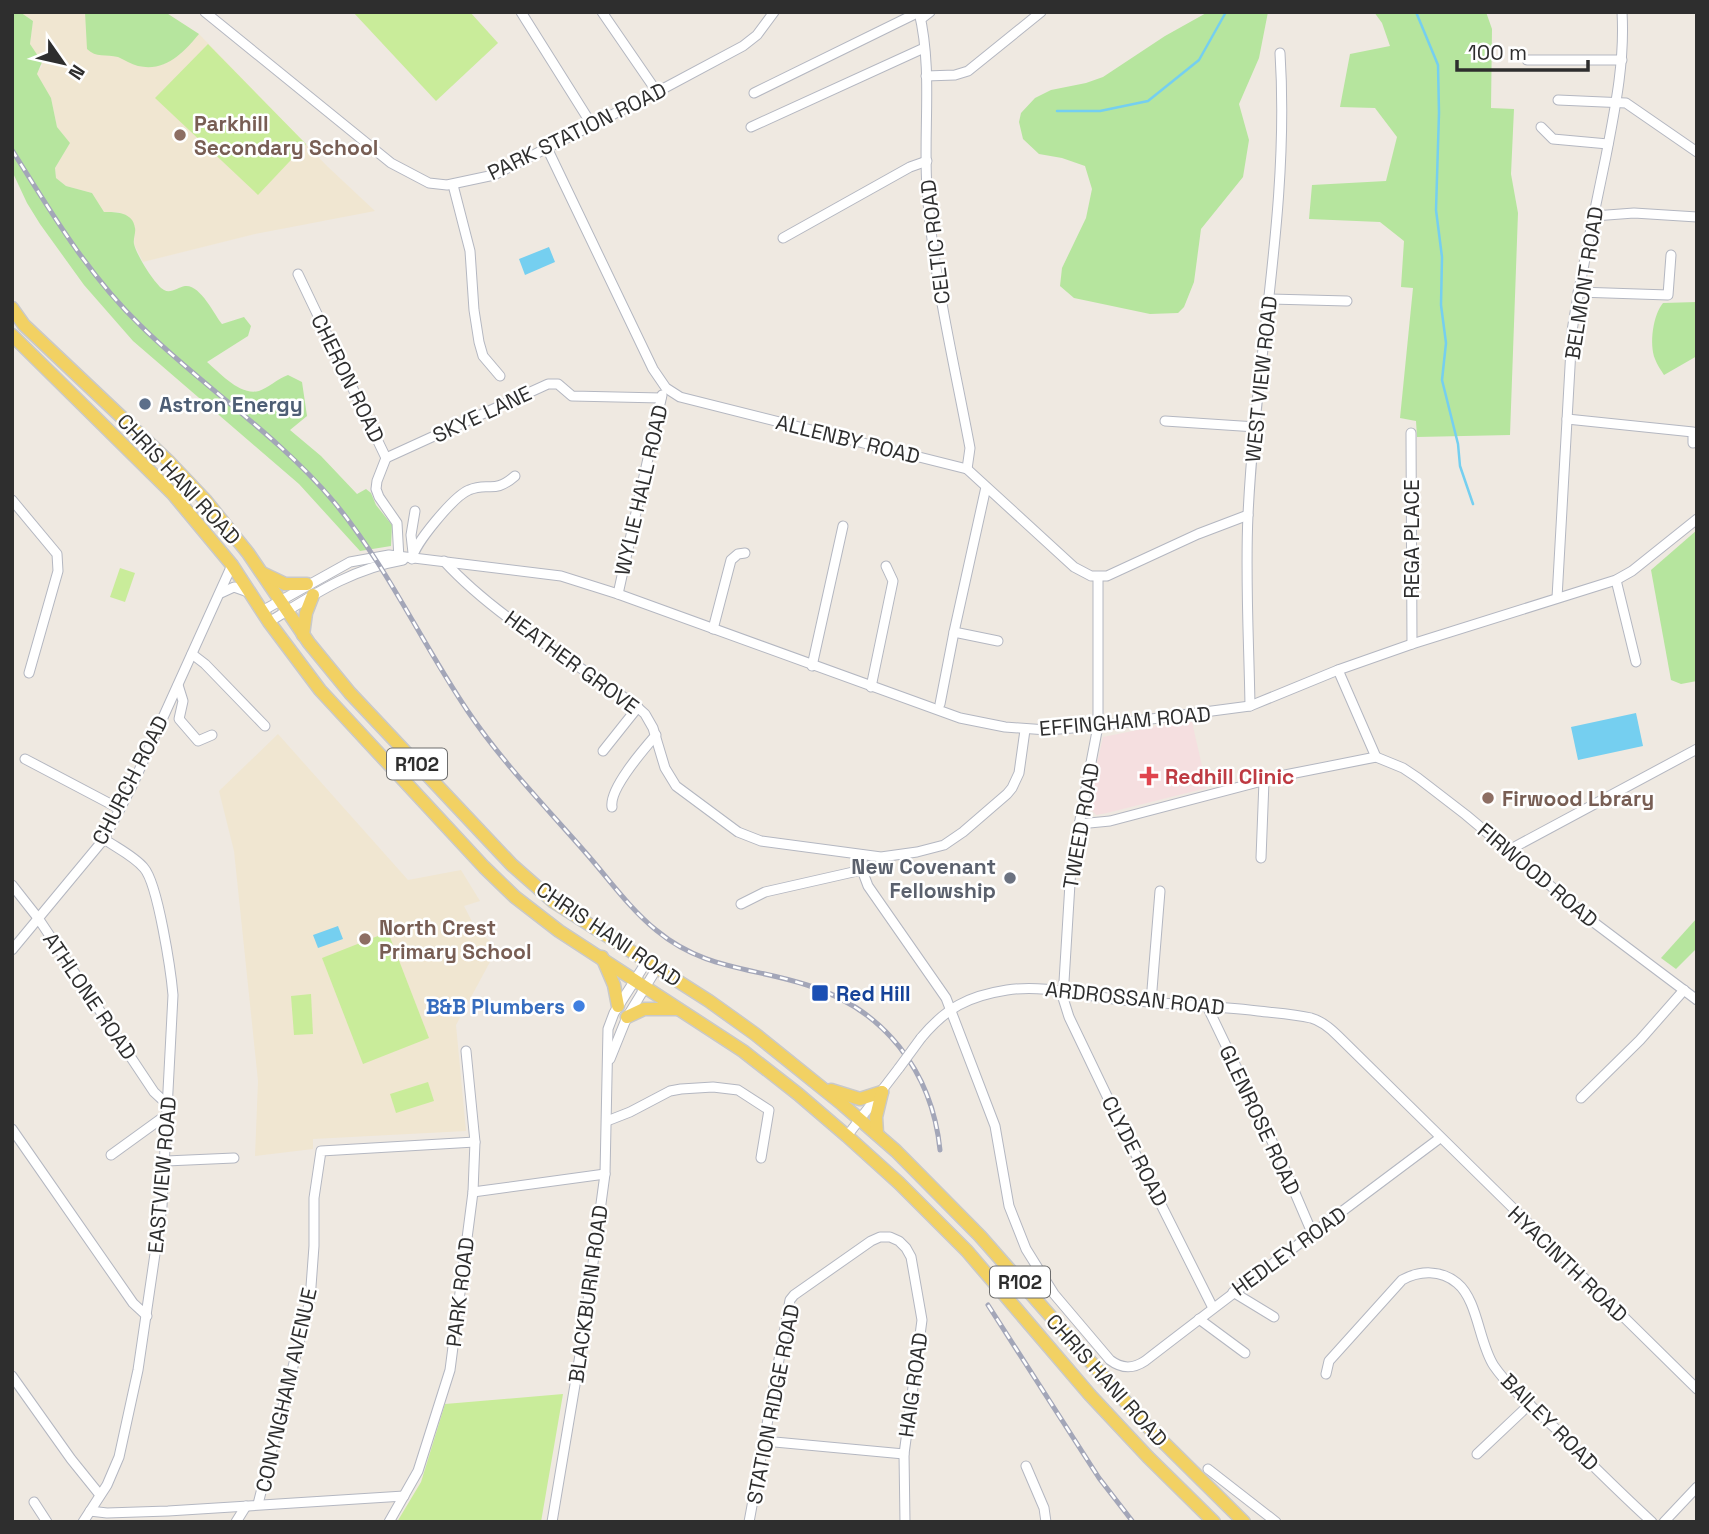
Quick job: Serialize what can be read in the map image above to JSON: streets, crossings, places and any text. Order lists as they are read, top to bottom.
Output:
{
  "streets": {
    "main road": ["CHRIS HANI ROAD", "R102"],
    "street": [
      "PARK STATION ROAD",
      "CELTIC ROAD",
      "BELMONT ROAD",
      "CHERON ROAD",
      "WEST VIEW ROAD",
      "SKYE LANE",
      "ALLENBY ROAD",
      "WYLIE HALL ROAD",
      "REGA PLACE",
      "HEATHER GROVE",
      "EFFINGHAM ROAD",
      "CHURCH ROAD",
      "TWEED ROAD",
      "FIRWOOD ROAD",
      "ATHLONE ROAD",
      "ARDROSSAN ROAD",
      "GLENROSE ROAD",
      "CLYDE ROAD",
      "EASTVIEW ROAD",
      "HEDLEY ROAD",
      "HYACINTH ROAD",
      "PARK ROAD",
      "BLACKBURN ROAD",
      "HAIG ROAD",
      "CONYNGHAM AVENUE",
      "STATION RIDGE ROAD",
      "BAILEY ROAD"
    ]
  },
  "crossings": [
    ["CELTIC ROAD", "ALLENBY ROAD"],
    ["BELMONT ROAD", "EFFINGHAM ROAD"],
    ["CHERON ROAD", "SKYE LANE"],
    ["CHERON ROAD", "EFFINGHAM ROAD"],
    ["WEST VIEW ROAD", "EFFINGHAM ROAD"],
    ["SKYE LANE", "WYLIE HALL ROAD"],
    ["ALLENBY ROAD", "WYLIE HALL ROAD"],
    ["ALLENBY ROAD", "TWEED ROAD"],
    ["CHRIS HANI ROAD", "EFFINGHAM ROAD"],
    ["CHRIS HANI ROAD", "CHURCH ROAD"],
    ["CHRIS HANI ROAD", "ARDROSSAN ROAD"],
    ["CHRIS HANI ROAD", "BLACKBURN ROAD"],
    ["WYLIE HALL ROAD", "EFFINGHAM ROAD"],
    ["REGA PLACE", "EFFINGHAM ROAD"],
    ["HEATHER GROVE", "EFFINGHAM ROAD"],
    ["EFFINGHAM ROAD", "TWEED ROAD"],
    ["CHURCH ROAD", "ATHLONE ROAD"],
    ["CHURCH ROAD", "EASTVIEW ROAD"],
    ["TWEED ROAD", "ARDROSSAN ROAD"],
    ["TWEED ROAD", "CLYDE ROAD"],
    ["ATHLONE ROAD", "EASTVIEW ROAD"],
    ["ARDROSSAN ROAD", "GLENROSE ROAD"],
    ["ARDROSSAN ROAD", "CLYDE ROAD"],
    ["ARDROSSAN ROAD", "HEDLEY ROAD"],
    ["ARDROSSAN ROAD", "HYACINTH ROAD"],
    ["GLENROSE ROAD", "HEDLEY ROAD"],
    ["CLYDE ROAD", "HEDLEY ROAD"],
    ["HEDLEY ROAD", "HYACINTH ROAD"],
    ["PARK ROAD", "CONYNGHAM AVENUE"],
    ["HAIG ROAD", "STATION RIDGE ROAD"]
  ],
  "places": {
    "other": [
      "Parkhill Secondary School",
      "Astron Energy",
      "Firwood Lbrary",
      "New Covenant Fellowship",
      "North Crest Primary School",
      "B&B Plumbers"
    ],
    "health": ["Redhill Clinic"],
    "transit": ["Red Hill"]
  },
  "scale_bar": "100 m",
  "north": "bottom right"
}
